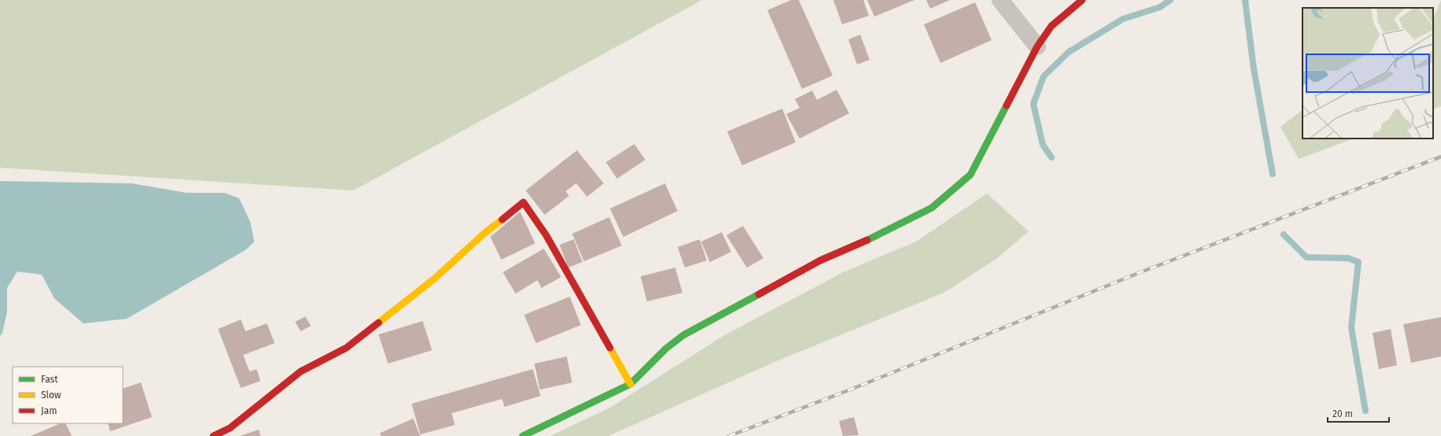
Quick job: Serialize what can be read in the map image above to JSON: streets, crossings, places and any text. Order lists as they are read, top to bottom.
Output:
{
  "legend": ["Fast", "Slow", "Jam"],
  "scale_bar": "20 m"
}
